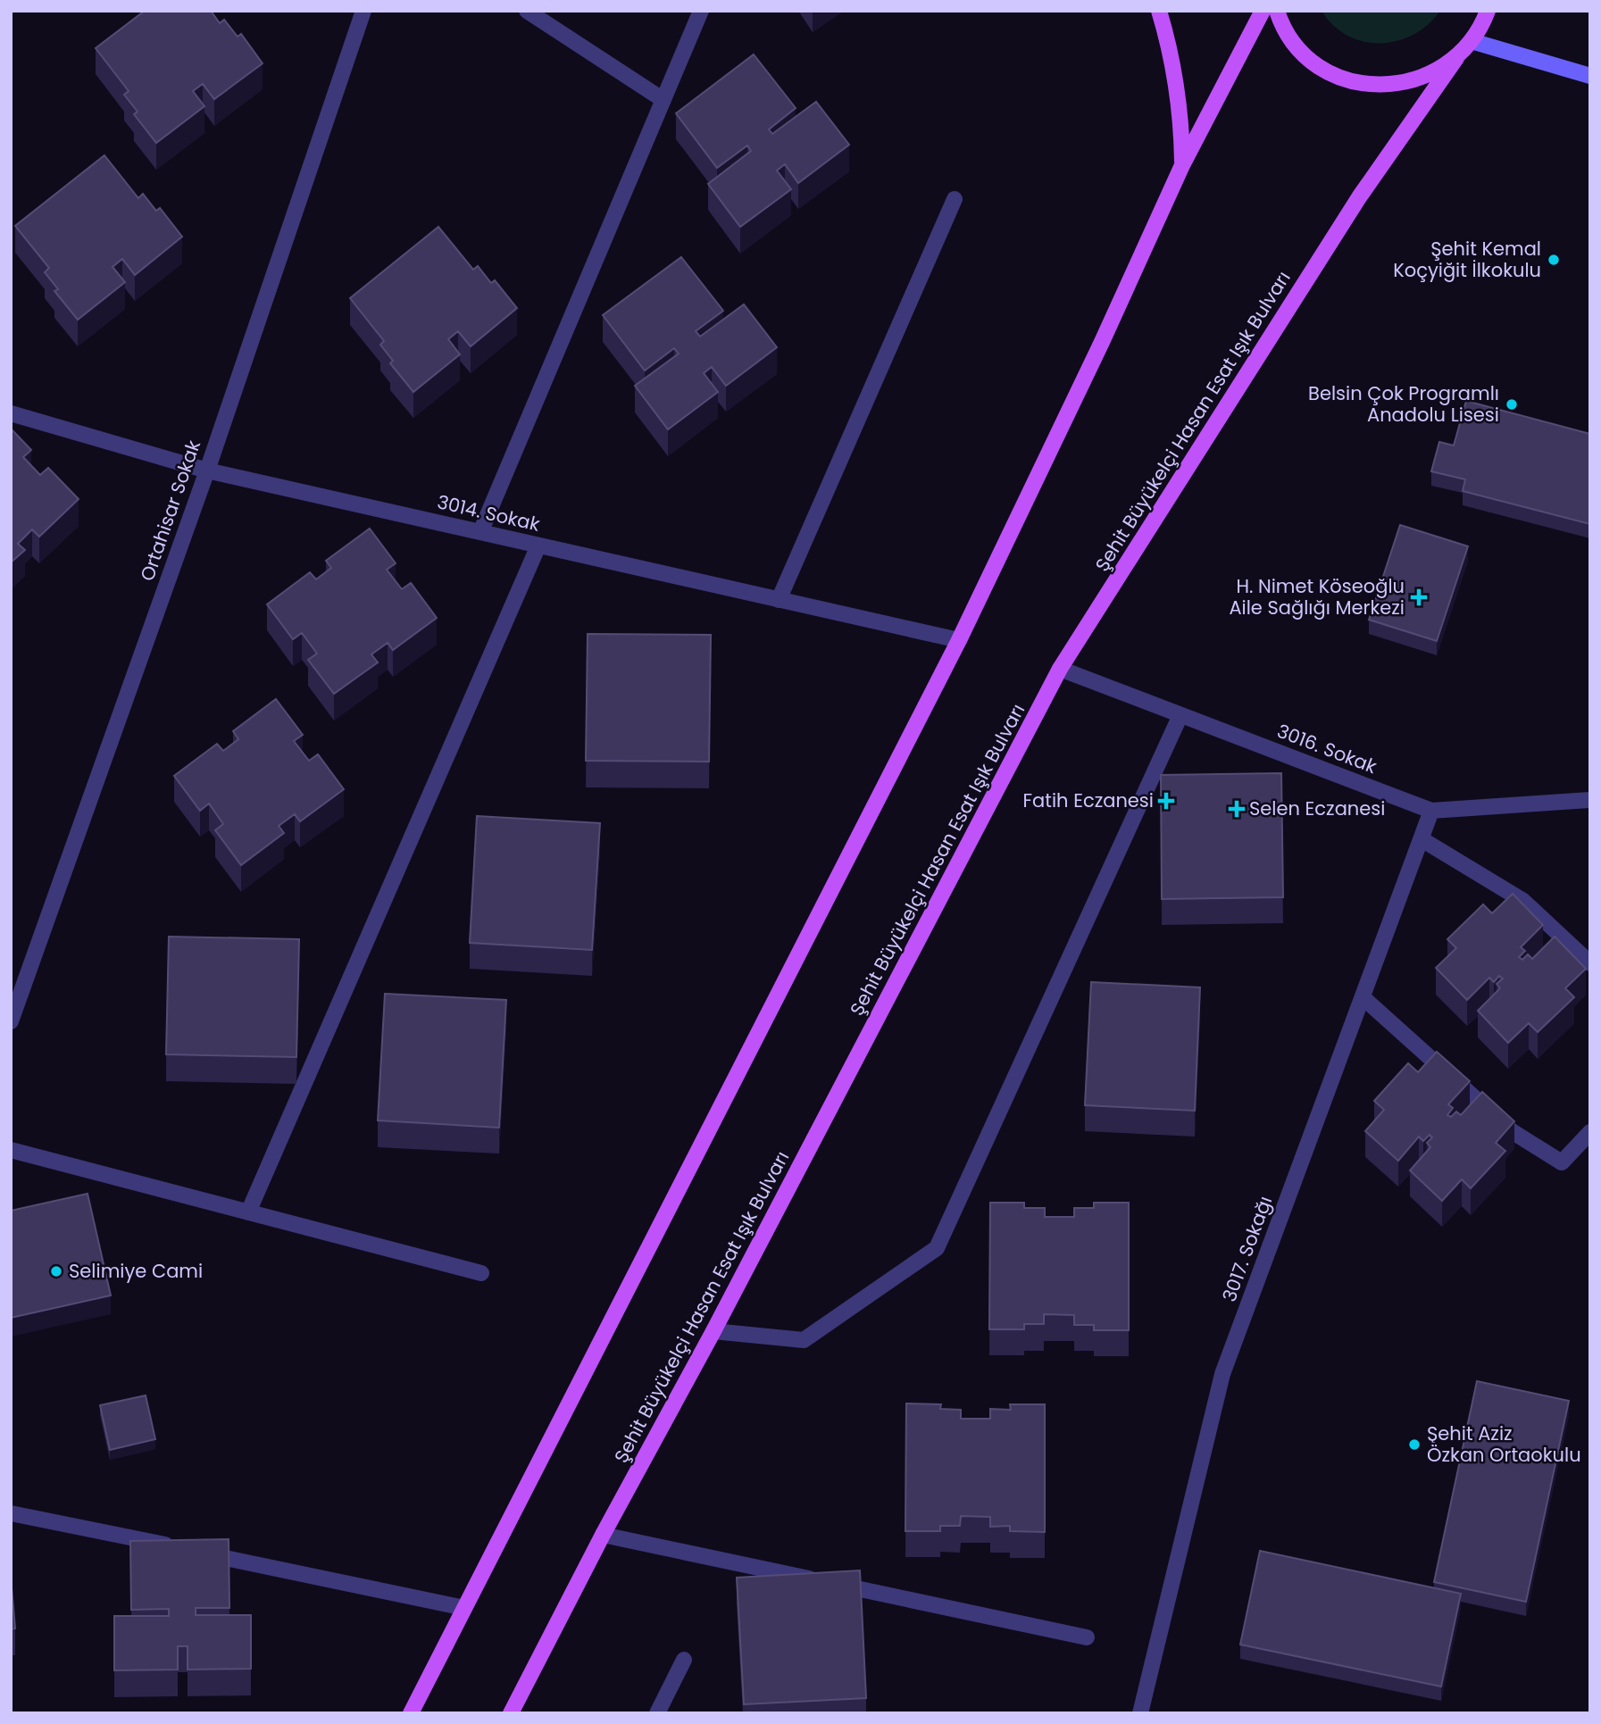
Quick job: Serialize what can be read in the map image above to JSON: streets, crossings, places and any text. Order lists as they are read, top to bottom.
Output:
{
  "streets": {
    "main road": ["Şehit Büyükelçi Hasan Esat Işık Bulvarı"],
    "street": [
      "Ortahisar Sokak",
      "3014. Sokak",
      "3016. Sokak",
      "3017. Sokağı"
    ]
  },
  "crossings": [
    ["Şehit Büyükelçi Hasan Esat Işık Bulvarı", "3016. Sokak"],
    ["Ortahisar Sokak", "3014. Sokak"],
    ["3016. Sokak", "3017. Sokağı"]
  ],
  "places": {
    "other": [
      "Şehit Kemal Koçyiğit İlkokulu",
      "Belsin Çok Programlı Anadolu Lisesi",
      "Selimiye Cami",
      "Şehit Aziz Özkan Ortaokulu"
    ],
    "health": ["H. Nimet Köseoğlu Aile Sağlığı Merkezi", "Fatih Eczanesi", "Selen Eczanesi"]
  }
}
